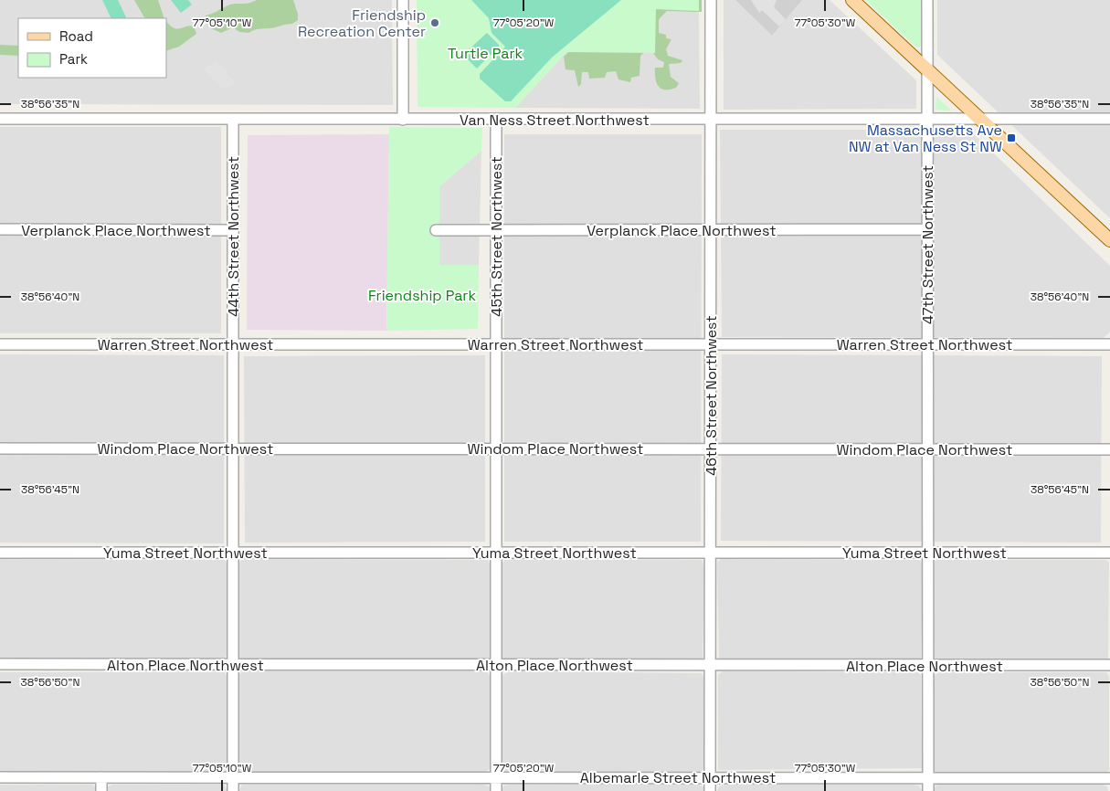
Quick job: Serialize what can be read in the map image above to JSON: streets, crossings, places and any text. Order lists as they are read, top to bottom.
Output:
{
  "streets": {
    "street": [
      "Van Ness Street Northwest",
      "Verplanck Place Northwest",
      "44th Street Northwest",
      "45th Street Northwest",
      "47th Street Northwest",
      "Warren Street Northwest",
      "46th Street Northwest",
      "Windom Place Northwest",
      "Yuma Street Northwest",
      "Alton Place Northwest",
      "Albemarle Street Northwest"
    ]
  },
  "crossings": [
    ["Van Ness Street Northwest", "44th Street Northwest"],
    ["Van Ness Street Northwest", "45th Street Northwest"],
    ["Van Ness Street Northwest", "47th Street Northwest"],
    ["Van Ness Street Northwest", "46th Street Northwest"],
    ["Verplanck Place Northwest", "44th Street Northwest"],
    ["Verplanck Place Northwest", "45th Street Northwest"],
    ["Verplanck Place Northwest", "47th Street Northwest"],
    ["Verplanck Place Northwest", "46th Street Northwest"],
    ["44th Street Northwest", "Warren Street Northwest"],
    ["44th Street Northwest", "Windom Place Northwest"],
    ["44th Street Northwest", "Yuma Street Northwest"],
    ["44th Street Northwest", "Alton Place Northwest"],
    ["44th Street Northwest", "Albemarle Street Northwest"],
    ["45th Street Northwest", "Warren Street Northwest"],
    ["45th Street Northwest", "Windom Place Northwest"],
    ["45th Street Northwest", "Yuma Street Northwest"],
    ["45th Street Northwest", "Alton Place Northwest"],
    ["45th Street Northwest", "Albemarle Street Northwest"],
    ["47th Street Northwest", "Warren Street Northwest"],
    ["47th Street Northwest", "Windom Place Northwest"],
    ["47th Street Northwest", "Yuma Street Northwest"],
    ["47th Street Northwest", "Alton Place Northwest"],
    ["47th Street Northwest", "Albemarle Street Northwest"],
    ["Warren Street Northwest", "46th Street Northwest"],
    ["46th Street Northwest", "Windom Place Northwest"],
    ["46th Street Northwest", "Yuma Street Northwest"],
    ["46th Street Northwest", "Alton Place Northwest"],
    ["46th Street Northwest", "Albemarle Street Northwest"]
  ],
  "parks": ["Turtle Park", "Friendship Park"],
  "places": {
    "other": ["Friendship Recreation Center"],
    "transit": ["Massachusetts Ave NW at Van Ness St NW"]
  },
  "legend": ["Road", "Park"],
  "coordinates": [
    "77°05'10\"W",
    "77°05'20\"W",
    "77°05'30\"W",
    "38°56'35\"N",
    "38°56'40\"N",
    "38°56'45\"N",
    "38°56'50\"N"
  ]
}
